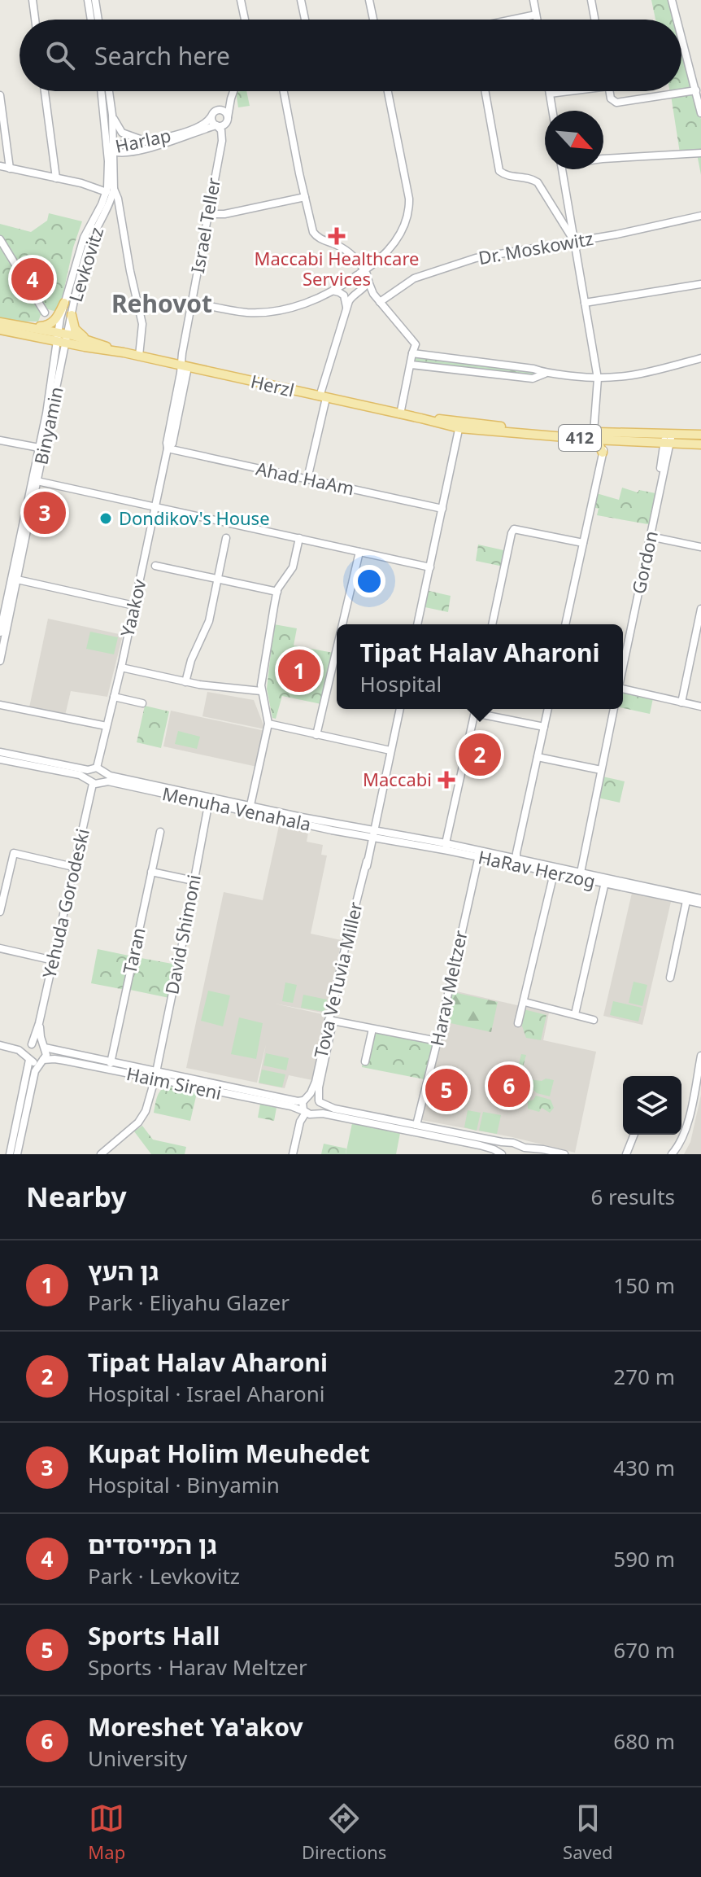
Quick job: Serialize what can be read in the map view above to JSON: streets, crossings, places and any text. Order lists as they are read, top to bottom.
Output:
{
  "streets": {
    "main road": ["Herzl", "412"],
    "street": [
      "Harlap",
      "Israel Teller",
      "Dr. Moskowitz",
      "Levkovitz",
      "Binyamin",
      "Ahad HaAm",
      "Gordon",
      "Yaakov",
      "Menuha Venahala",
      "HaRav Herzog",
      "Yehuda Gorodeski",
      "David Shimoni",
      "Taran",
      "Tova VeTuvia Miller",
      "Harav Meltzer",
      "Haim Sireni"
    ]
  },
  "crossings": [
    ["Harlap", "Israel Teller"],
    ["Israel Teller", "Herzl"],
    ["Israel Teller", "Yaakov"],
    ["Levkovitz", "Herzl"],
    ["Levkovitz", "Binyamin"],
    ["Herzl", "Binyamin"],
    ["Herzl", "Gordon"],
    ["Herzl", "Yaakov"],
    ["Ahad HaAm", "Yaakov"],
    ["Yaakov", "Menuha Venahala"],
    ["Yaakov", "Yehuda Gorodeski"],
    ["Menuha Venahala", "HaRav Herzog"],
    ["Menuha Venahala", "Yehuda Gorodeski"],
    ["Menuha Venahala", "David Shimoni"],
    ["Menuha Venahala", "Tova VeTuvia Miller"],
    ["HaRav Herzog", "Tova VeTuvia Miller"],
    ["HaRav Herzog", "Harav Meltzer"],
    ["Yehuda Gorodeski", "Haim Sireni"],
    ["David Shimoni", "Haim Sireni"],
    ["Taran", "Haim Sireni"],
    ["Tova VeTuvia Miller", "Haim Sireni"]
  ],
  "districts": ["Rehovot"],
  "places": {
    "health": ["Maccabi Healthcare Services", "Maccabi"],
    "other": ["Dondikov's House"]
  },
  "north": "bottom right",
  "page": {
    "search": "Search here",
    "pins": [
      "4",
      "3",
      "1",
      "2",
      "6",
      "5"
    ],
    "popup": ["Tipat Halav Aharoni", "Hospital"],
    "heading": ["Nearby", "6 results"],
    "list": [
      {
        "mark": "1",
        "name": "גן העץ",
        "note": "Park · Eliyahu Glazer",
        "value": "150 m"
      },
      {
        "mark": "2",
        "name": "Tipat Halav Aharoni",
        "note": "Hospital · Israel Aharoni",
        "value": "270 m"
      },
      {
        "mark": "3",
        "name": "Kupat Holim Meuhedet",
        "note": "Hospital · Binyamin",
        "value": "430 m"
      },
      {
        "mark": "4",
        "name": "גן המייסדים",
        "note": "Park · Levkovitz",
        "value": "590 m"
      },
      {
        "mark": "5",
        "name": "Sports Hall",
        "note": "Sports · Harav Meltzer",
        "value": "670 m"
      },
      {
        "mark": "6",
        "name": "Moreshet Ya'akov",
        "note": "University",
        "value": "680 m"
      }
    ],
    "nav": ["Map", "Directions", "Saved"]
  }
}
